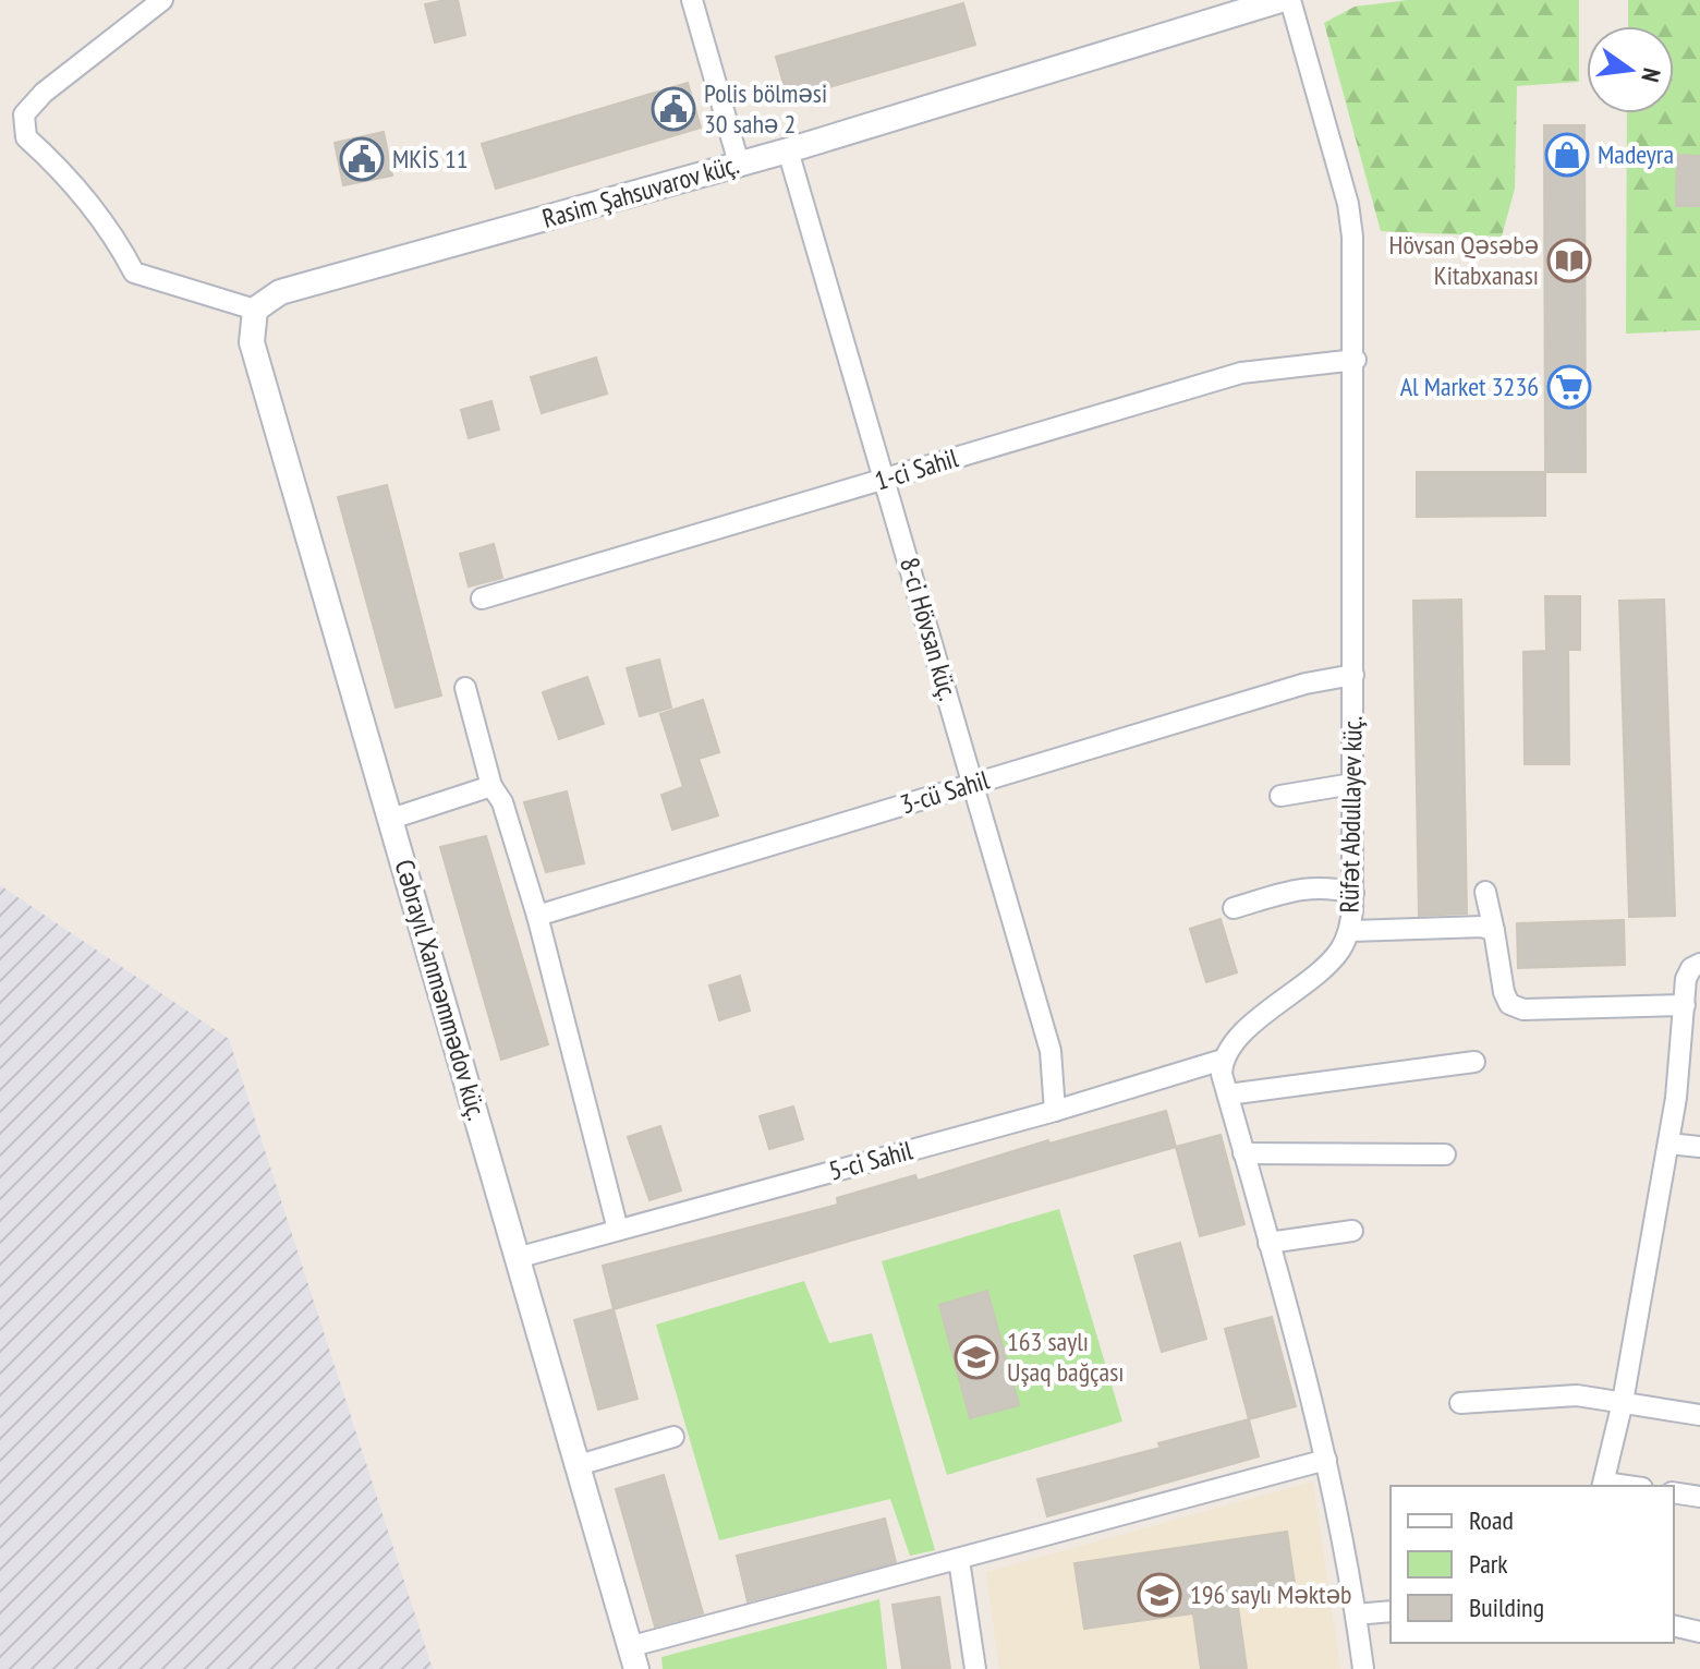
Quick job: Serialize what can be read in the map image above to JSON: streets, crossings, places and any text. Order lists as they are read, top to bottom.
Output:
{
  "streets": {
    "street": [
      "Rasim Şahsuvarov küç.",
      "1-ci Sahil",
      "8-ci Hövsan küç.",
      "3-cü Sahil",
      "Rüfət Abdullayev küç.",
      "Cəbrayıl Xanməmmədov küç.",
      "5-ci Sahil"
    ]
  },
  "crossings": [
    ["Rasim Şahsuvarov küç.", "8-ci Hövsan küç."],
    ["Rasim Şahsuvarov küç.", "Cəbrayıl Xanməmmədov küç."],
    ["1-ci Sahil", "8-ci Hövsan küç."],
    ["1-ci Sahil", "Rüfət Abdullayev küç."],
    ["8-ci Hövsan küç.", "3-cü Sahil"],
    ["8-ci Hövsan küç.", "5-ci Sahil"],
    ["3-cü Sahil", "Rüfət Abdullayev küç."],
    ["Rüfət Abdullayev küç.", "5-ci Sahil"],
    ["Cəbrayıl Xanməmmədov küç.", "5-ci Sahil"]
  ],
  "places": {
    "public building": ["Polis bölməsi 30 sahə 2", "MKİS 11"],
    "shop": ["Madeyra"],
    "library": ["Hövsan Qəsəbə Kitabxanası"],
    "supermarket": ["Al Market 3236"],
    "school or university": ["163 saylı Uşaq bağçası", "196 saylı Məktəb"]
  },
  "legend": ["Road", "Park", "Building"],
  "north": "right"
}
